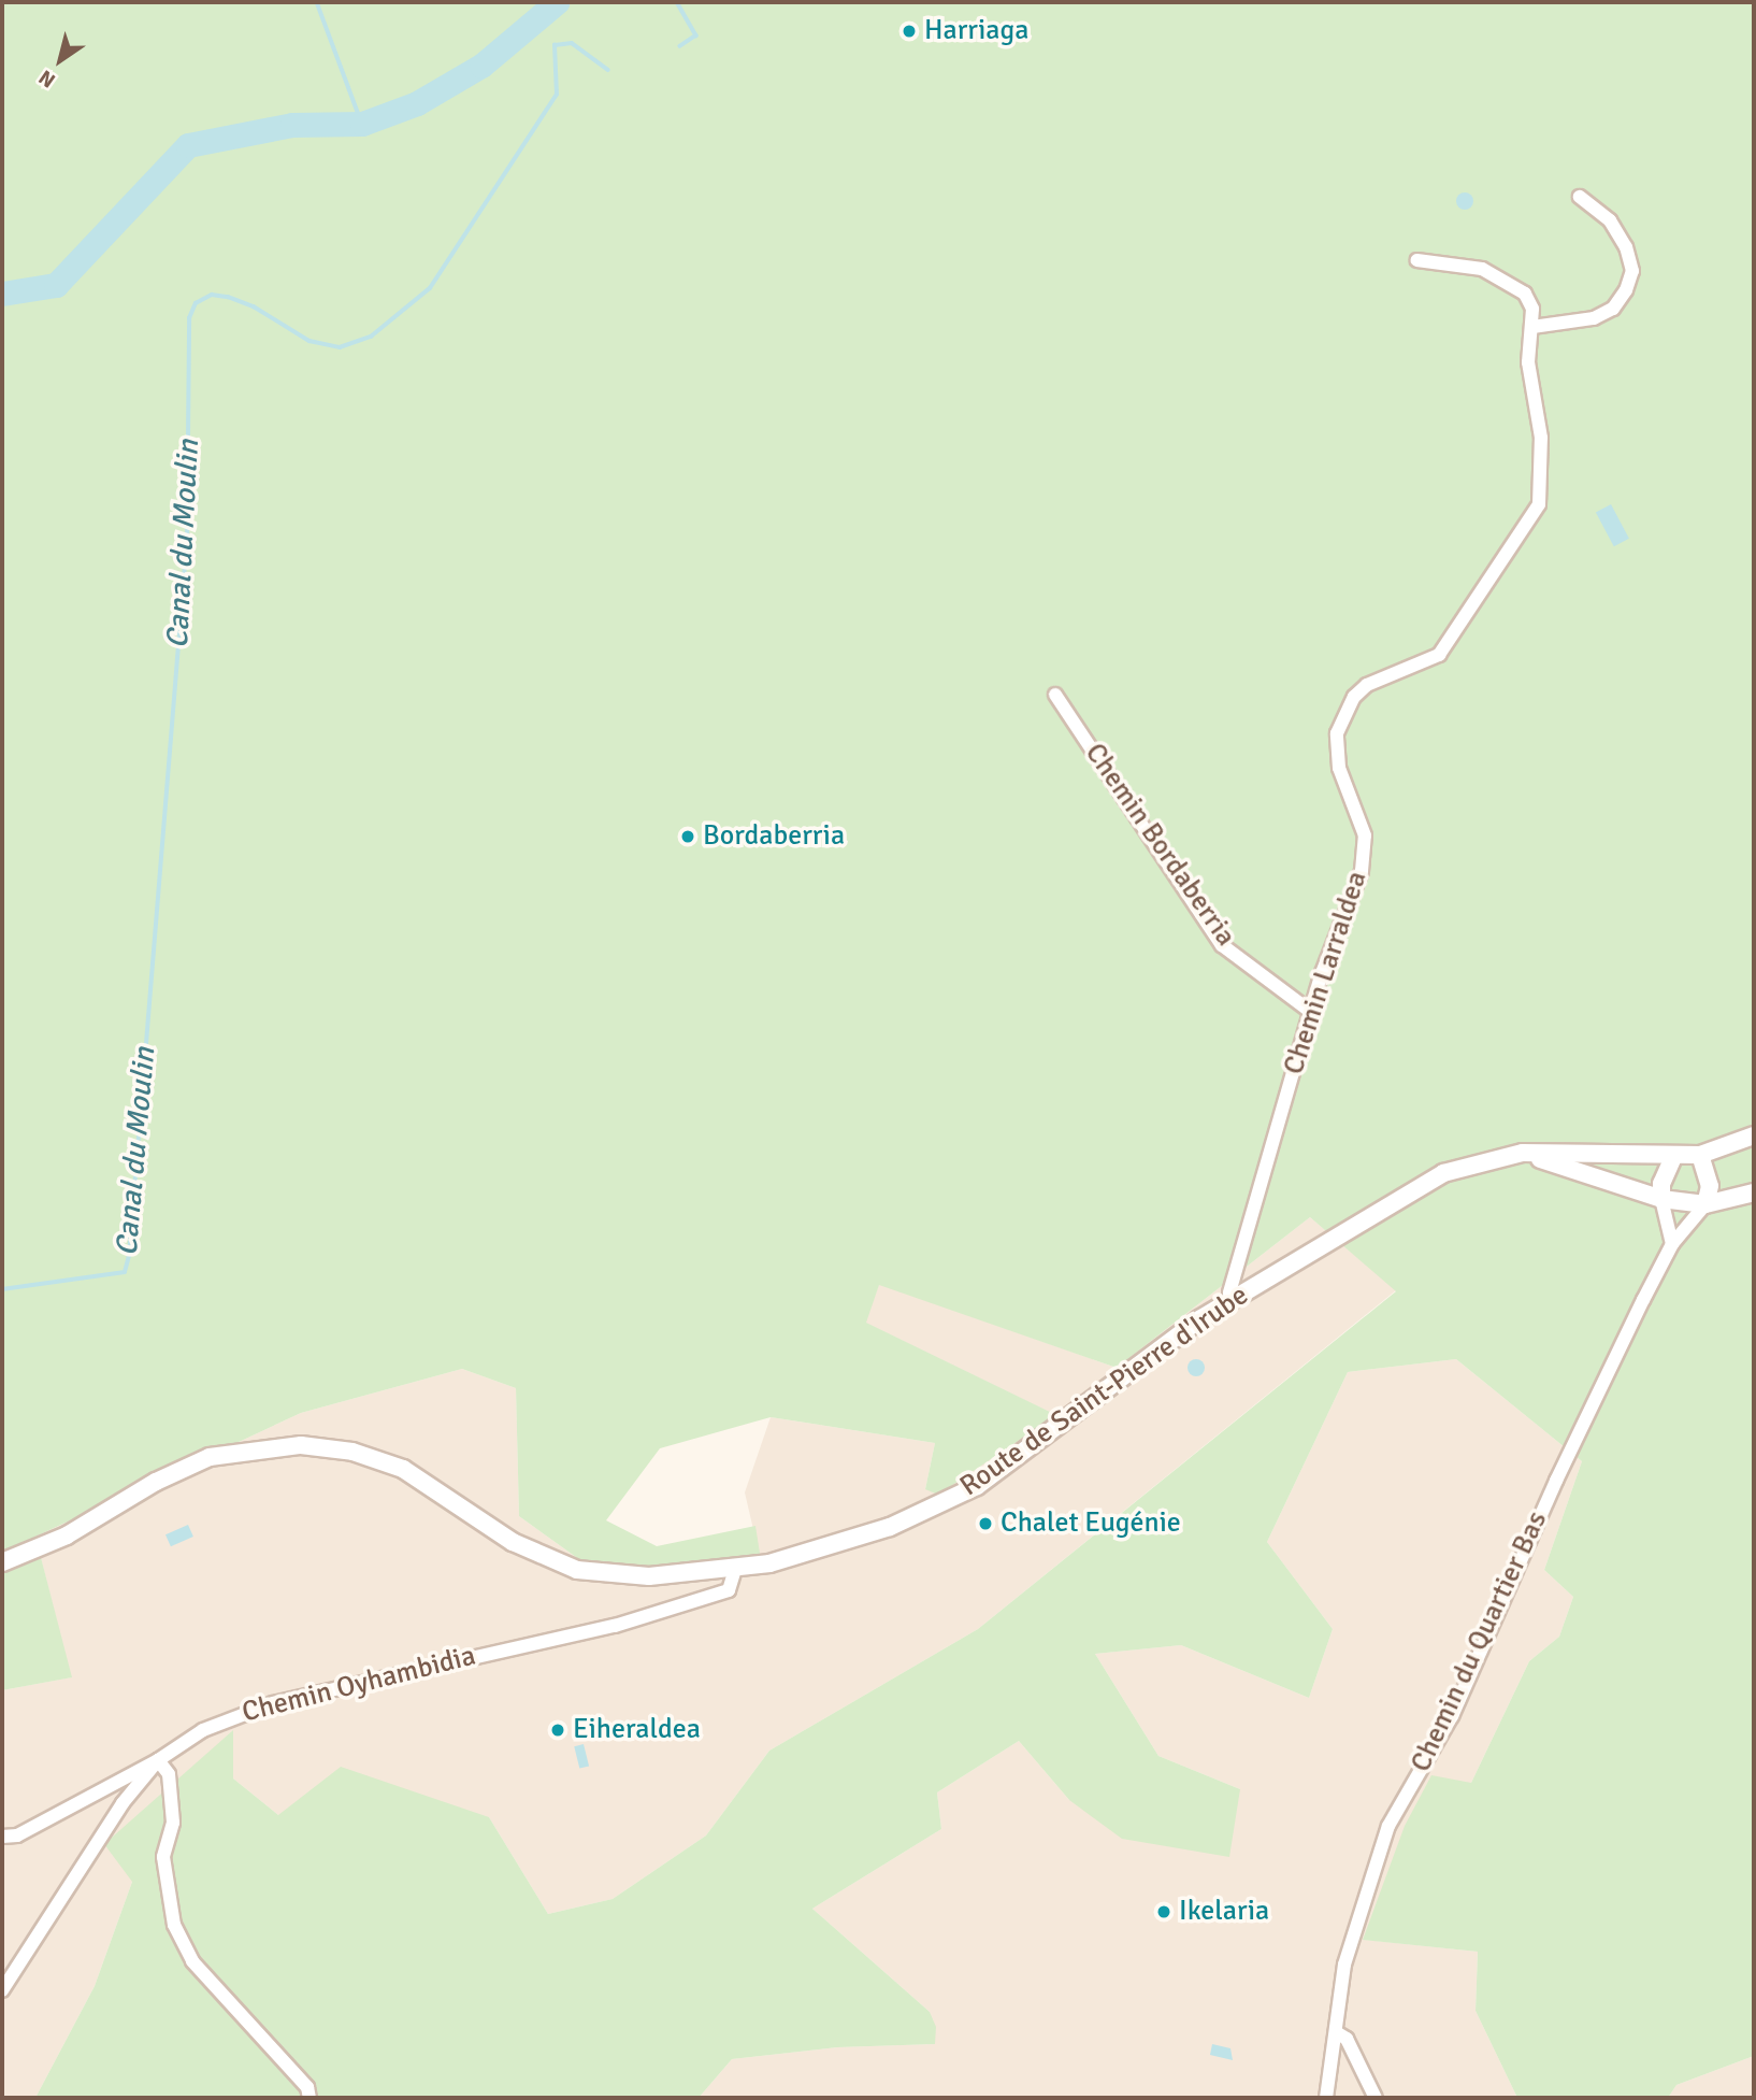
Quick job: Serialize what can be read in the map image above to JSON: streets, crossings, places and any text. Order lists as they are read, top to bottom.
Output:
{
  "streets": {
    "street": [
      "Chemin Bordaberria",
      "Chemin Larraldea",
      "Route de Saint-Pierre d'Irube",
      "Chemin du Quartier Bas",
      "Chemin Oyhambidia"
    ]
  },
  "crossings": [
    ["Chemin Bordaberria", "Chemin Larraldea"],
    ["Chemin Larraldea", "Route de Saint-Pierre d'Irube"],
    ["Route de Saint-Pierre d'Irube", "Chemin Oyhambidia"]
  ],
  "water": ["Canal du Moulin"],
  "places": [
    "Harriaga",
    "Bordaberria",
    "Chalet Eugénie",
    "Eiheraldea",
    "Ikelaria"
  ],
  "north": "bottom left"
}
